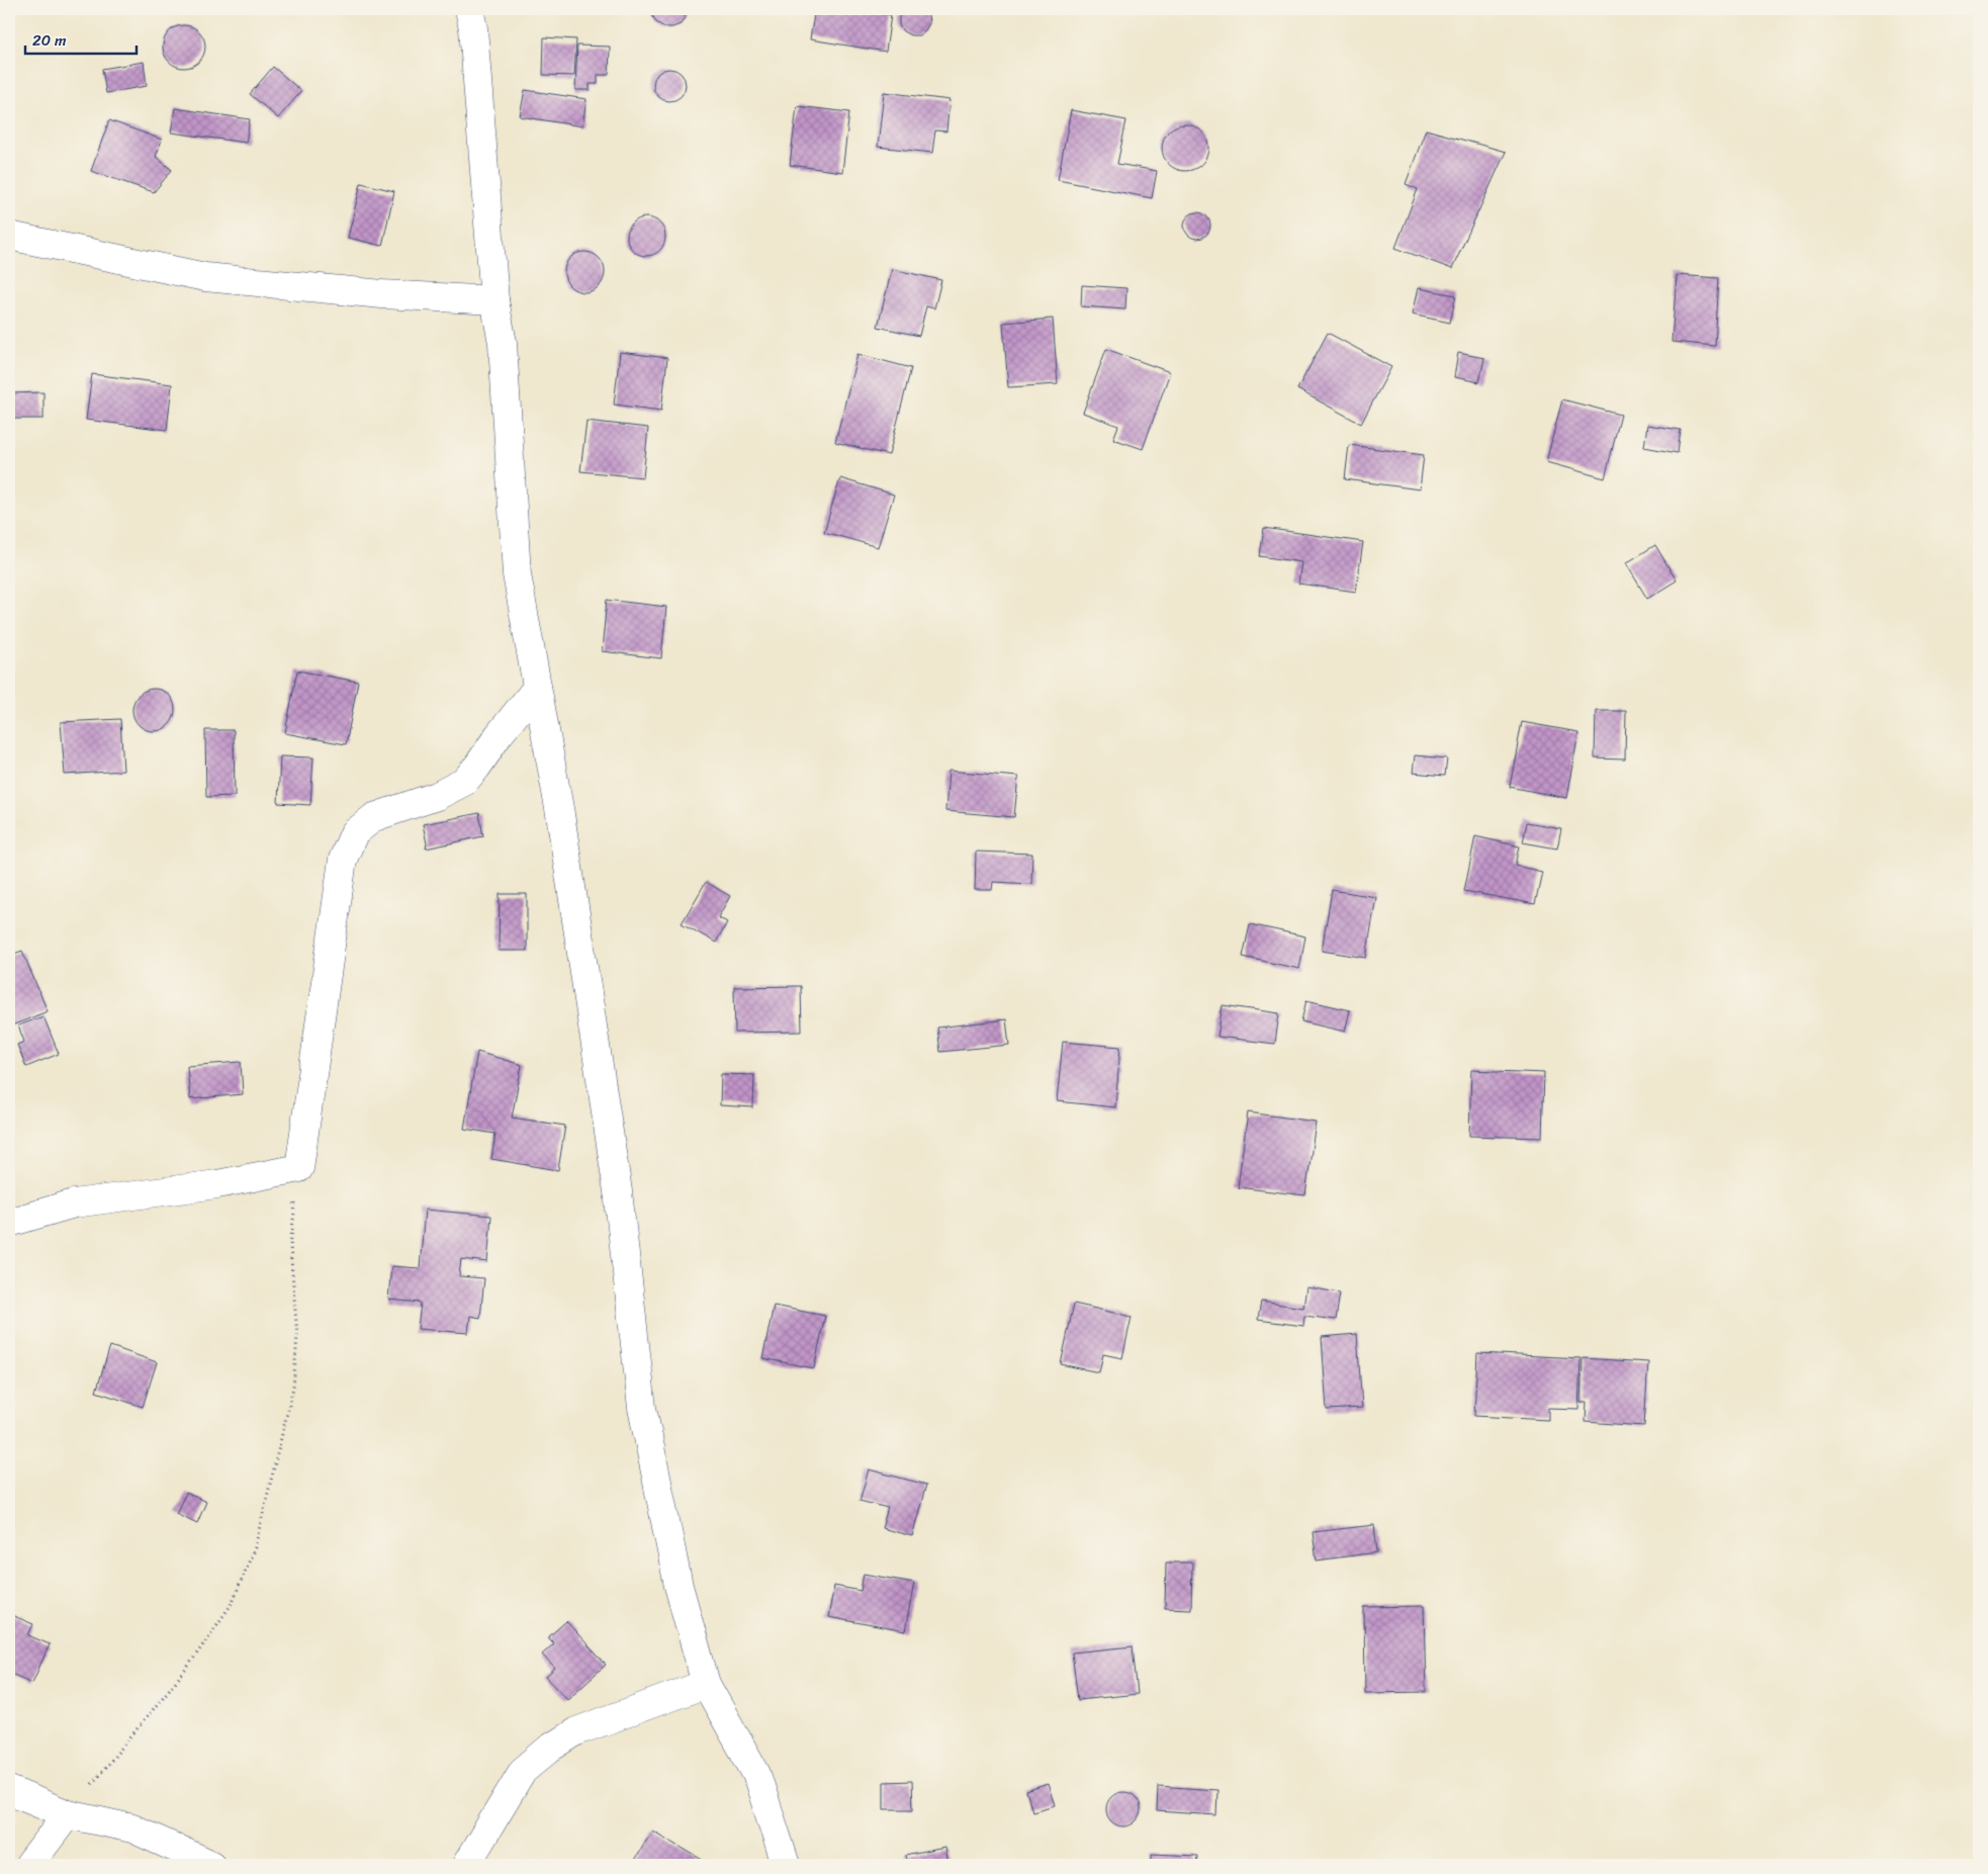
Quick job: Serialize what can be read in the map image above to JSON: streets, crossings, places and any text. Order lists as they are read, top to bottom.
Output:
{
  "scale_bar": "20 m"
}
